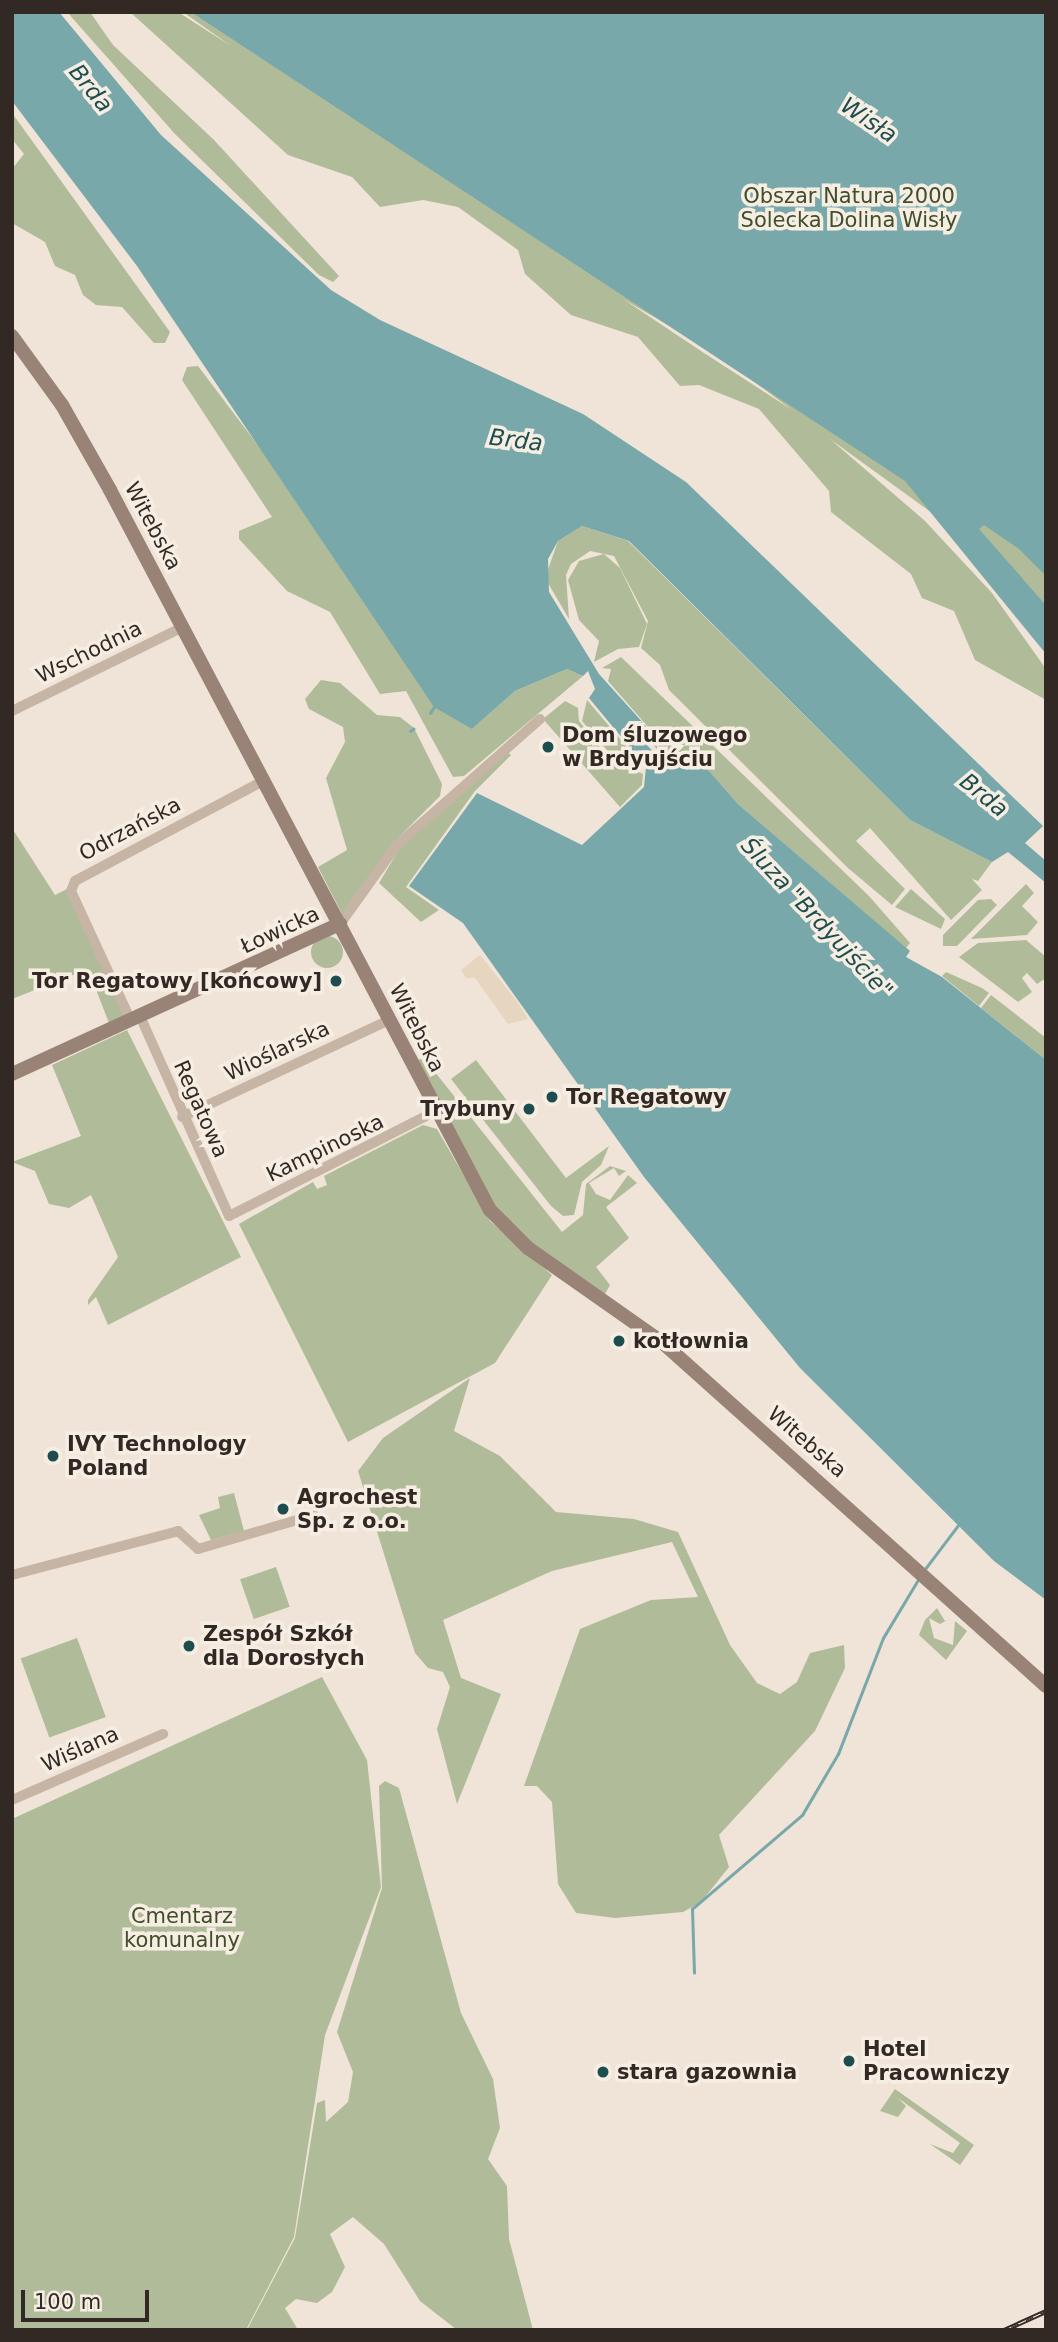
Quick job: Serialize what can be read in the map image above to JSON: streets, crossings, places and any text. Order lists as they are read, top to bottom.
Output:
{
  "streets": {
    "street": [
      "Witebska",
      "Wschodnia",
      "Odrzańska",
      "Łowicka",
      "Wioślarska",
      "Regatowa",
      "Kampinoska",
      "Wiślana"
    ]
  },
  "crossings": [
    ["Witebska", "Wschodnia"],
    ["Witebska", "Odrzańska"],
    ["Witebska", "Łowicka"],
    ["Witebska", "Wioślarska"],
    ["Witebska", "Kampinoska"],
    ["Odrzańska", "Łowicka"],
    ["Odrzańska", "Regatowa"],
    ["Łowicka", "Regatowa"],
    ["Wioślarska", "Regatowa"],
    ["Regatowa", "Kampinoska"]
  ],
  "water": ["Brda", "Wisła", "Śluza \"Brdyujście\""],
  "parks": ["Obszar Natura 2000 Solecka Dolina Wisły", "Cmentarz komunalny"],
  "places": [
    "Dom śluzowego w Brdyujściu",
    "Tor Regatowy [końcowy]",
    "Tor Regatowy",
    "Trybuny",
    "kotłownia",
    "IVY Technology Poland",
    "Agrochest Sp. z o.o.",
    "Zespół Szkół dla Dorosłych",
    "Hotel Pracowniczy",
    "stara gazownia"
  ],
  "scale_bar": "100 m"
}
